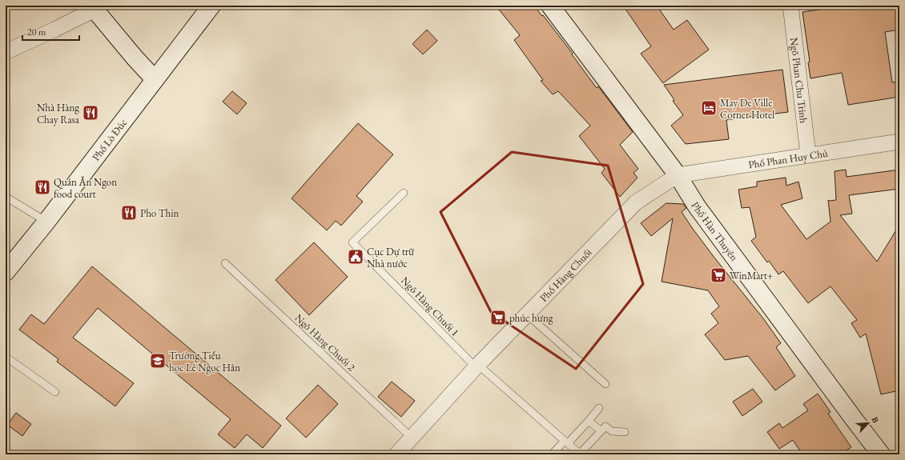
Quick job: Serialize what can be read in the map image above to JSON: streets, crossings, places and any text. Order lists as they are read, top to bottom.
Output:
{
  "streets": {
    "street": [
      "Ngõ Phan Chu Trinh",
      "Phố Lò Đúc",
      "Phố Phan Huy Chú",
      "Phố Hàn Thuyên",
      "Phố Hàng Chuối"
    ],
    "lane": ["Ngõ Hàng Chuối 1", "Ngõ Hàng Chuối 2"]
  },
  "crossings": [
    ["Ngõ Phan Chu Trinh", "Phố Phan Huy Chú"],
    ["Phố Phan Huy Chú", "Phố Hàn Thuyên"],
    ["Phố Phan Huy Chú", "Phố Hàng Chuối"],
    ["Phố Hàn Thuyên", "Phố Hàng Chuối"],
    ["Phố Hàng Chuối", "Ngõ Hàng Chuối 1"],
    ["Phố Hàng Chuối", "Ngõ Hàng Chuối 2"]
  ],
  "places": {
    "hotel": ["May De Ville Corner Hotel"],
    "restaurant": ["Nhà Hàng Chay Rasa", "Quán Ăn Ngon food court", "Pho Thin"],
    "public building": ["Cục Dự trữ Nhà nước"],
    "supermarket": ["WinMart+", "phúc hưng"],
    "school or university": ["Trường Tiểu học Lê Ngọc Hân"]
  },
  "scale_bar": "20 m",
  "north": "top right"
}
